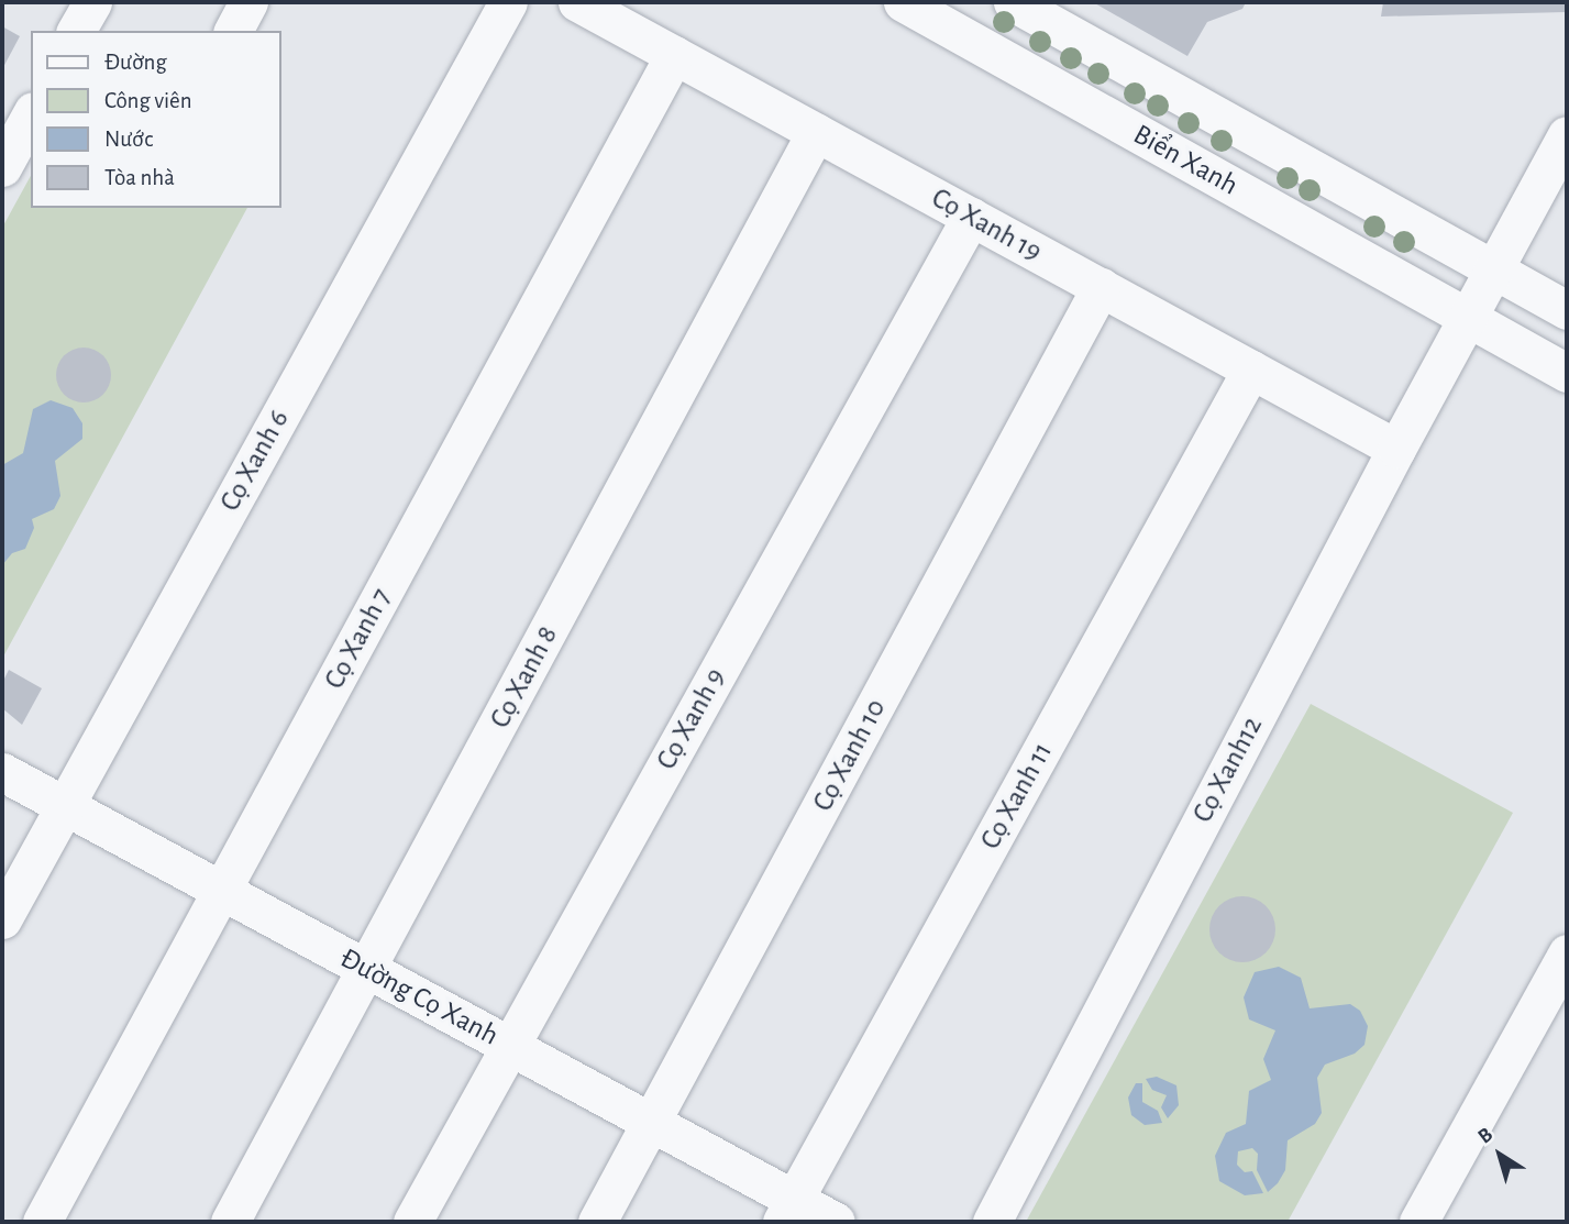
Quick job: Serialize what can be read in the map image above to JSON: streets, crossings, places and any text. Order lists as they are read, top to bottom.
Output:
{
  "streets": {
    "street": [
      "Biển Xanh",
      "Cọ Xanh 19",
      "Cọ Xanh 6",
      "Cọ Xanh 7",
      "Cọ Xanh 8",
      "Cọ Xanh 9",
      "Cọ Xanh 10",
      "Cọ Xanh12",
      "Cọ Xanh 11",
      "Đường Cọ Xanh"
    ]
  },
  "crossings": [
    ["Biển Xanh", "Cọ Xanh12"],
    ["Cọ Xanh 19", "Cọ Xanh 7"],
    ["Cọ Xanh 19", "Cọ Xanh 8"],
    ["Cọ Xanh 19", "Cọ Xanh 9"],
    ["Cọ Xanh 19", "Cọ Xanh 10"],
    ["Cọ Xanh 19", "Cọ Xanh12"],
    ["Cọ Xanh 19", "Cọ Xanh 11"],
    ["Cọ Xanh 6", "Đường Cọ Xanh"],
    ["Cọ Xanh 7", "Đường Cọ Xanh"],
    ["Cọ Xanh 8", "Đường Cọ Xanh"],
    ["Cọ Xanh 9", "Đường Cọ Xanh"],
    ["Cọ Xanh 10", "Đường Cọ Xanh"],
    ["Cọ Xanh 11", "Đường Cọ Xanh"]
  ],
  "legend": [
    "Đường",
    "Công viên",
    "Nước",
    "Tòa nhà"
  ],
  "north": "top left"
}
